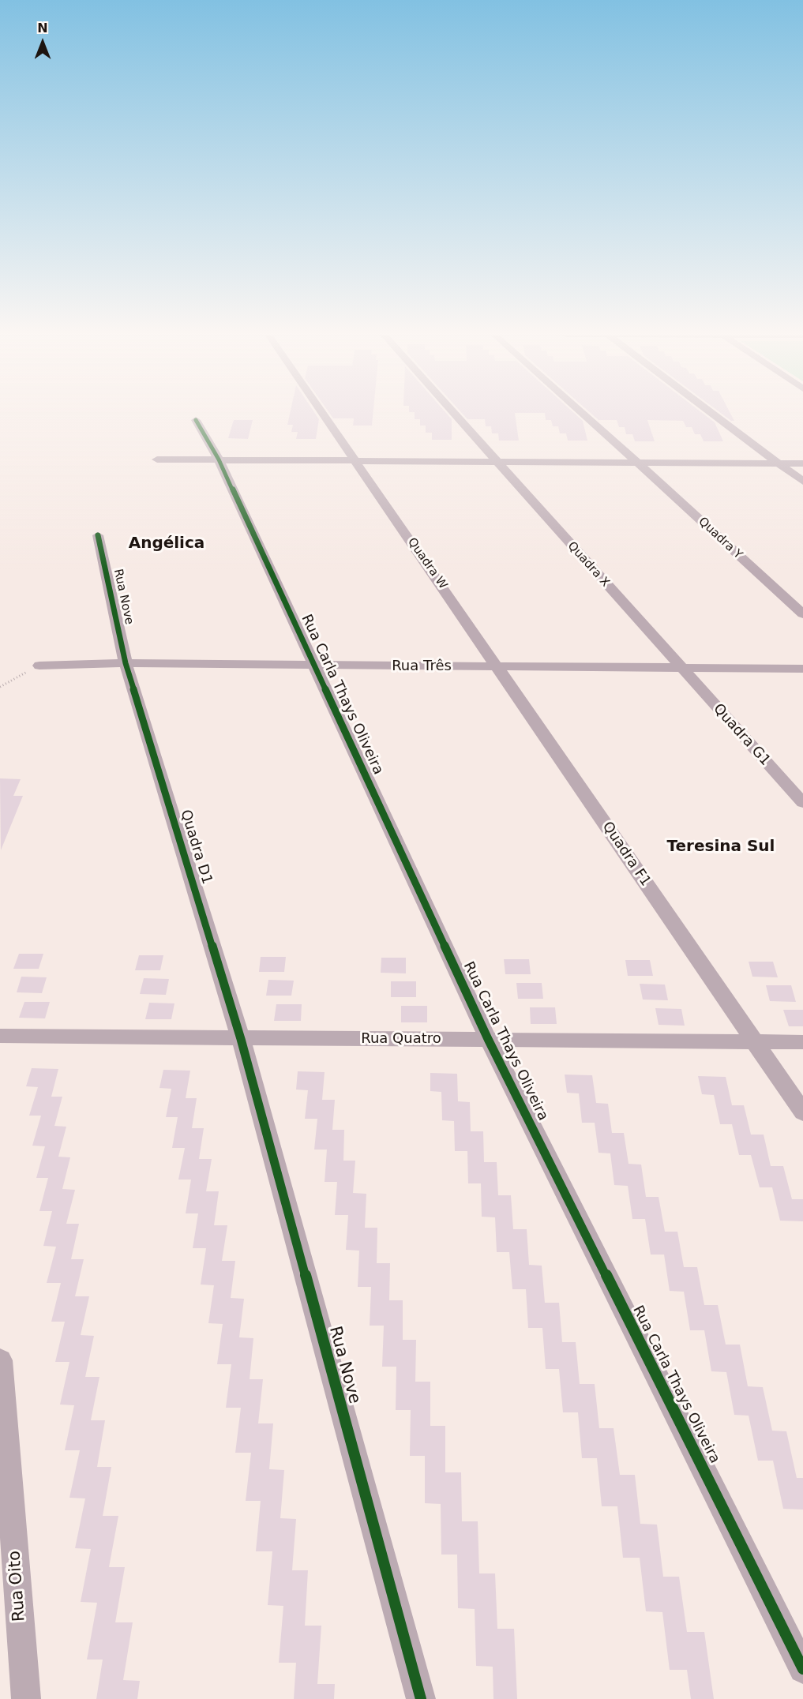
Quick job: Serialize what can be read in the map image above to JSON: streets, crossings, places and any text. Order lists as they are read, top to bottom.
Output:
{
  "streets": {
    "street": [
      "Quadra Y",
      "Quadra W",
      "Quadra X",
      "Rua Nove",
      "Rua Três",
      "Rua Carla Thays Oliveira",
      "Quadra G1",
      "Quadra D1",
      "Quadra F1",
      "Rua Quatro",
      "Rua Oito"
    ]
  },
  "crossings": [
    ["Quadra W", "Rua Três"],
    ["Quadra W", "Quadra F1"],
    ["Quadra X", "Rua Três"],
    ["Quadra X", "Quadra G1"],
    ["Rua Nove", "Rua Três"],
    ["Rua Nove", "Quadra D1"],
    ["Rua Nove", "Rua Quatro"],
    ["Rua Três", "Rua Carla Thays Oliveira"],
    ["Rua Três", "Quadra G1"],
    ["Rua Três", "Quadra D1"],
    ["Rua Três", "Quadra F1"],
    ["Rua Carla Thays Oliveira", "Rua Quatro"],
    ["Quadra D1", "Rua Quatro"],
    ["Quadra F1", "Rua Quatro"]
  ],
  "districts": ["Angélica", "Teresina Sul"],
  "north": "top"
}
